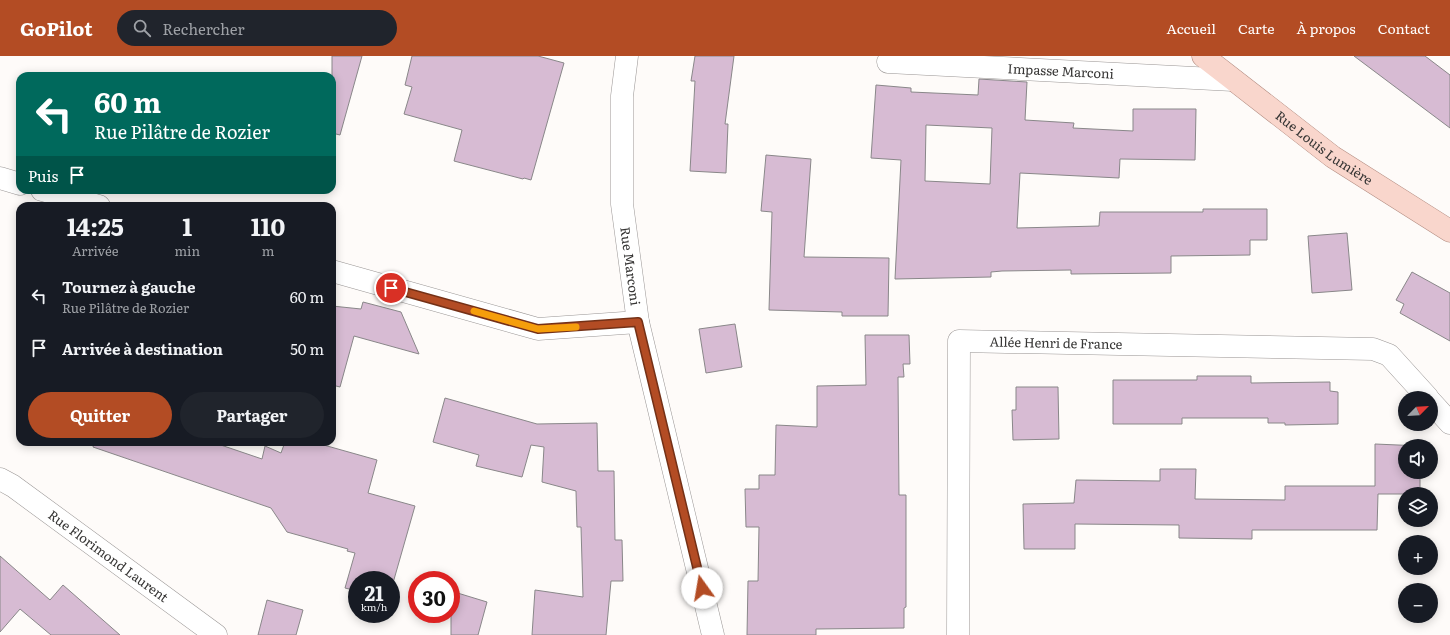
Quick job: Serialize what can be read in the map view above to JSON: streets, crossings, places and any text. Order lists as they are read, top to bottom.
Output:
{
  "streets": {
    "main road": ["Rue Louis Lumière"],
    "street": [
      "Impasse Marconi",
      "Rue Marconi",
      "Allée Henri de France",
      "Rue Florimond Laurent"
    ]
  },
  "crossings": [
    ["Impasse Marconi", "Rue Louis Lumière"]
  ],
  "north": "top right",
  "page": {
    "header": "GoPilot",
    "search": "Rechercher",
    "nav": [
      "Accueil",
      "Carte",
      "À propos",
      "Contact"
    ],
    "turn": ["60 m", "Rue Pilâtre de Rozier"],
    "then": "Puis",
    "eta": [
      "14:25",
      "Arrivée",
      "1",
      "min",
      "110",
      "m"
    ],
    "list": [
      {
        "name": "Tournez à gauche",
        "note": "Rue Pilâtre de Rozier",
        "value": "60 m"
      },
      {
        "name": "Arrivée à destination",
        "value": "50 m"
      }
    ],
    "buttons": ["Quitter", "Partager"],
    "map_buttons": ["+", "−"],
    "speed": "21 km/h",
    "limit": "30"
  }
}
